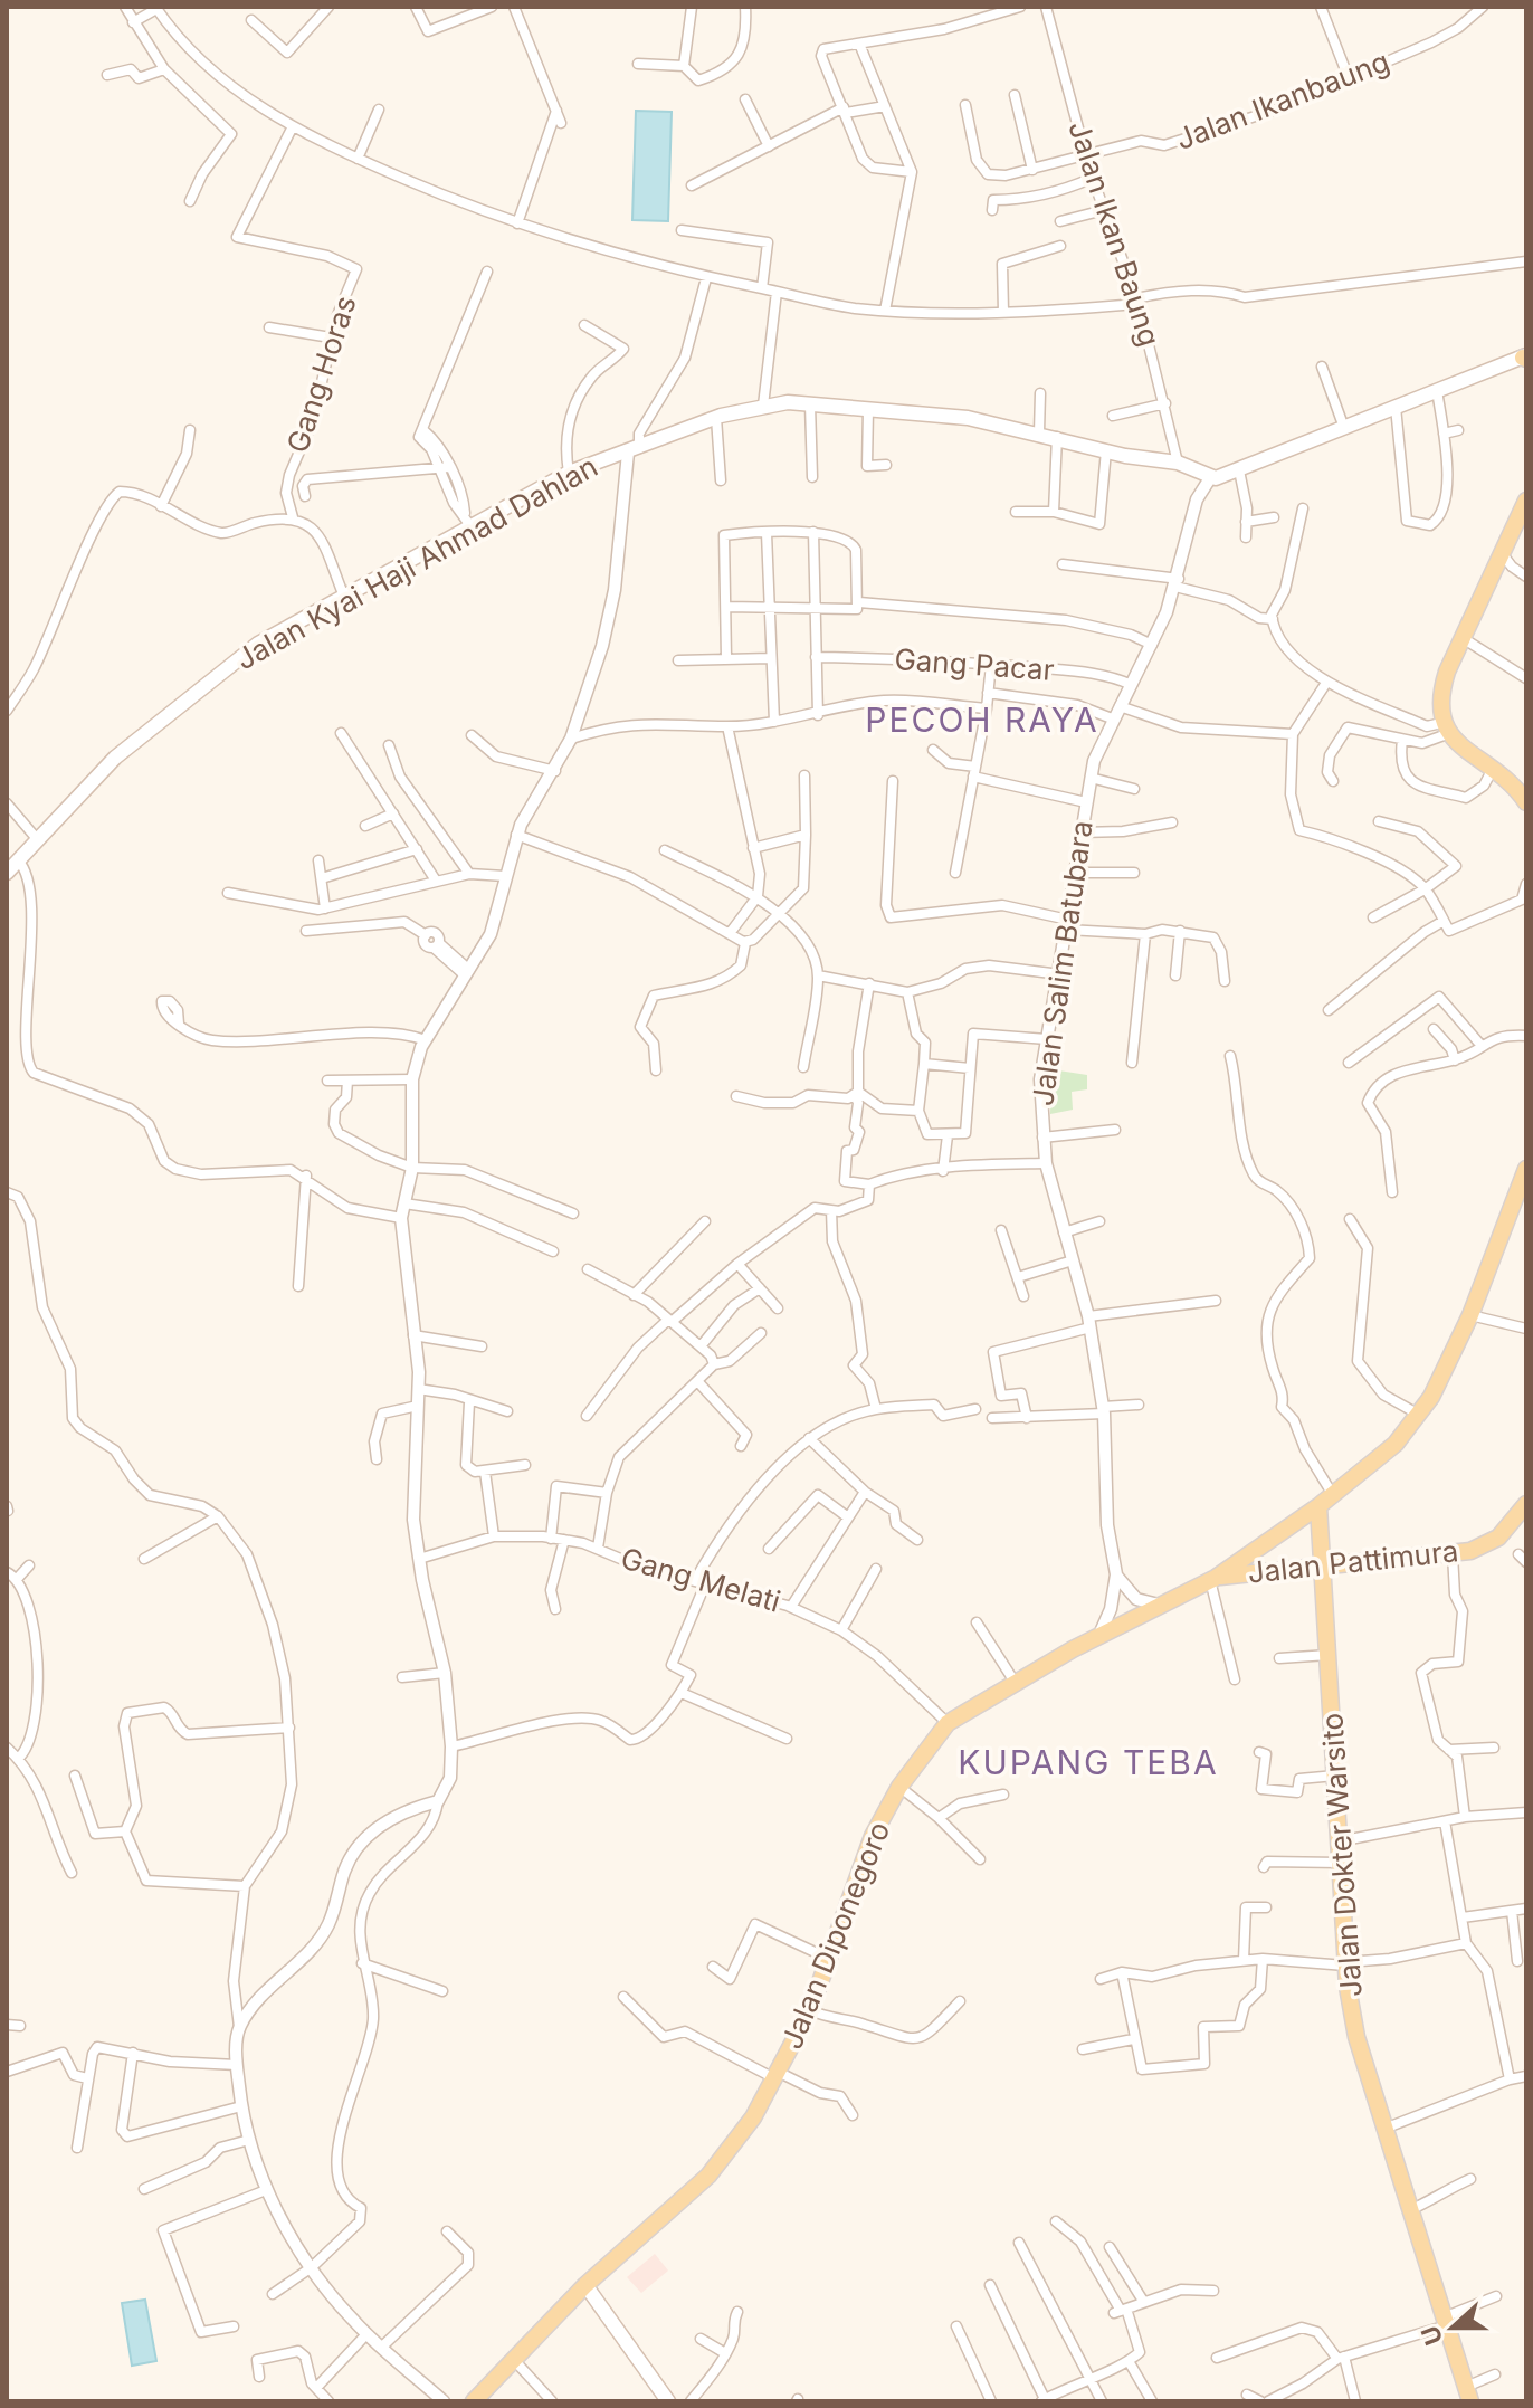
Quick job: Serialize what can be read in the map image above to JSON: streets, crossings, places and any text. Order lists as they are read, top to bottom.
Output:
{
  "streets": {
    "main road": [
      "Jalan Kyai Haji Ahmad Dahlan",
      "Jalan Pattimura",
      "Jalan Dokter Warsito",
      "Jalan Diponegoro"
    ],
    "street": [
      "Jalan Ikanbaung",
      "Jalan Ikan Baung",
      "Gang Horas",
      "Gang Pacar",
      "Jalan Salim Batubara",
      "Gang Melati"
    ]
  },
  "crossings": [
    ["Jalan Ikanbaung", "Jalan Ikan Baung"],
    ["Jalan Ikan Baung", "Jalan Kyai Haji Ahmad Dahlan"],
    ["Jalan Kyai Haji Ahmad Dahlan", "Jalan Salim Batubara"],
    ["Gang Pacar", "Jalan Salim Batubara"],
    ["Jalan Pattimura", "Jalan Dokter Warsito"],
    ["Jalan Pattimura", "Jalan Diponegoro"],
    ["Gang Melati", "Jalan Diponegoro"]
  ],
  "districts": ["PECOH RAYA", "KUPANG TEBA"],
  "north": "left"
}
